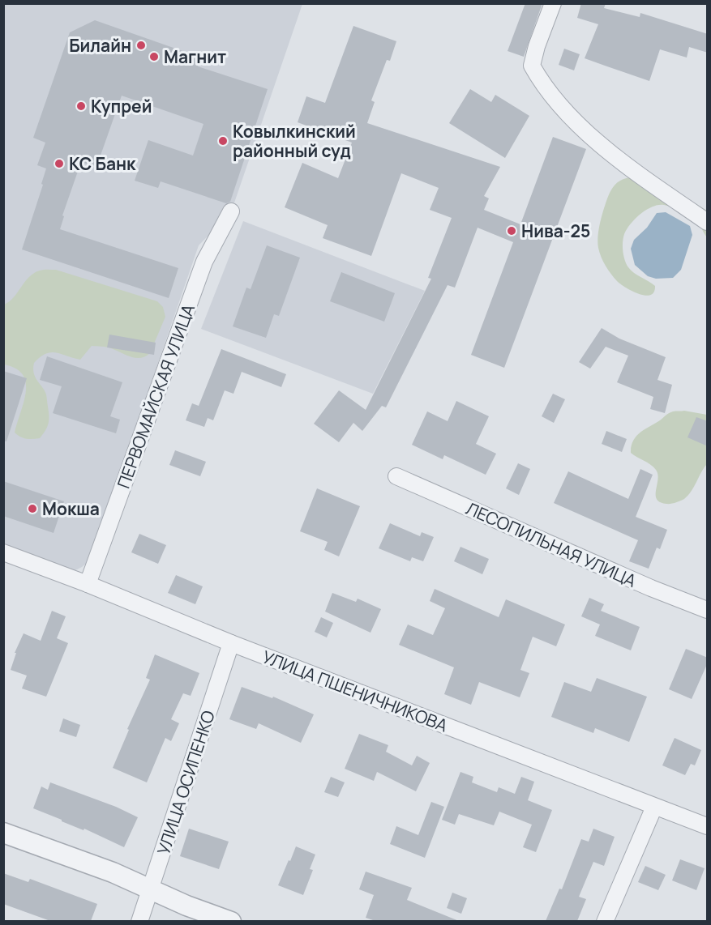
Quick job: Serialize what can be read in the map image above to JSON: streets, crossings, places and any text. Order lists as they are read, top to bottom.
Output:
{
  "streets": {
    "street": [
      "ПЕРВОМАЙСКАЯ УЛИЦА",
      "ЛЕСОПИЛЬНАЯ УЛИЦА",
      "УЛИЦА ПШЕНИЧНИКОВА",
      "УЛИЦА ОСИПЕНКО"
    ]
  },
  "crossings": [
    ["ПЕРВОМАЙСКАЯ УЛИЦА", "УЛИЦА ПШЕНИЧНИКОВА"],
    ["УЛИЦА ПШЕНИЧНИКОВА", "УЛИЦА ОСИПЕНКО"]
  ],
  "places": [
    "Билайн",
    "Магнит",
    "Купрей",
    "Ковылкинский районный суд",
    "КС Банк",
    "Нива-25",
    "Мокша"
  ]
}
